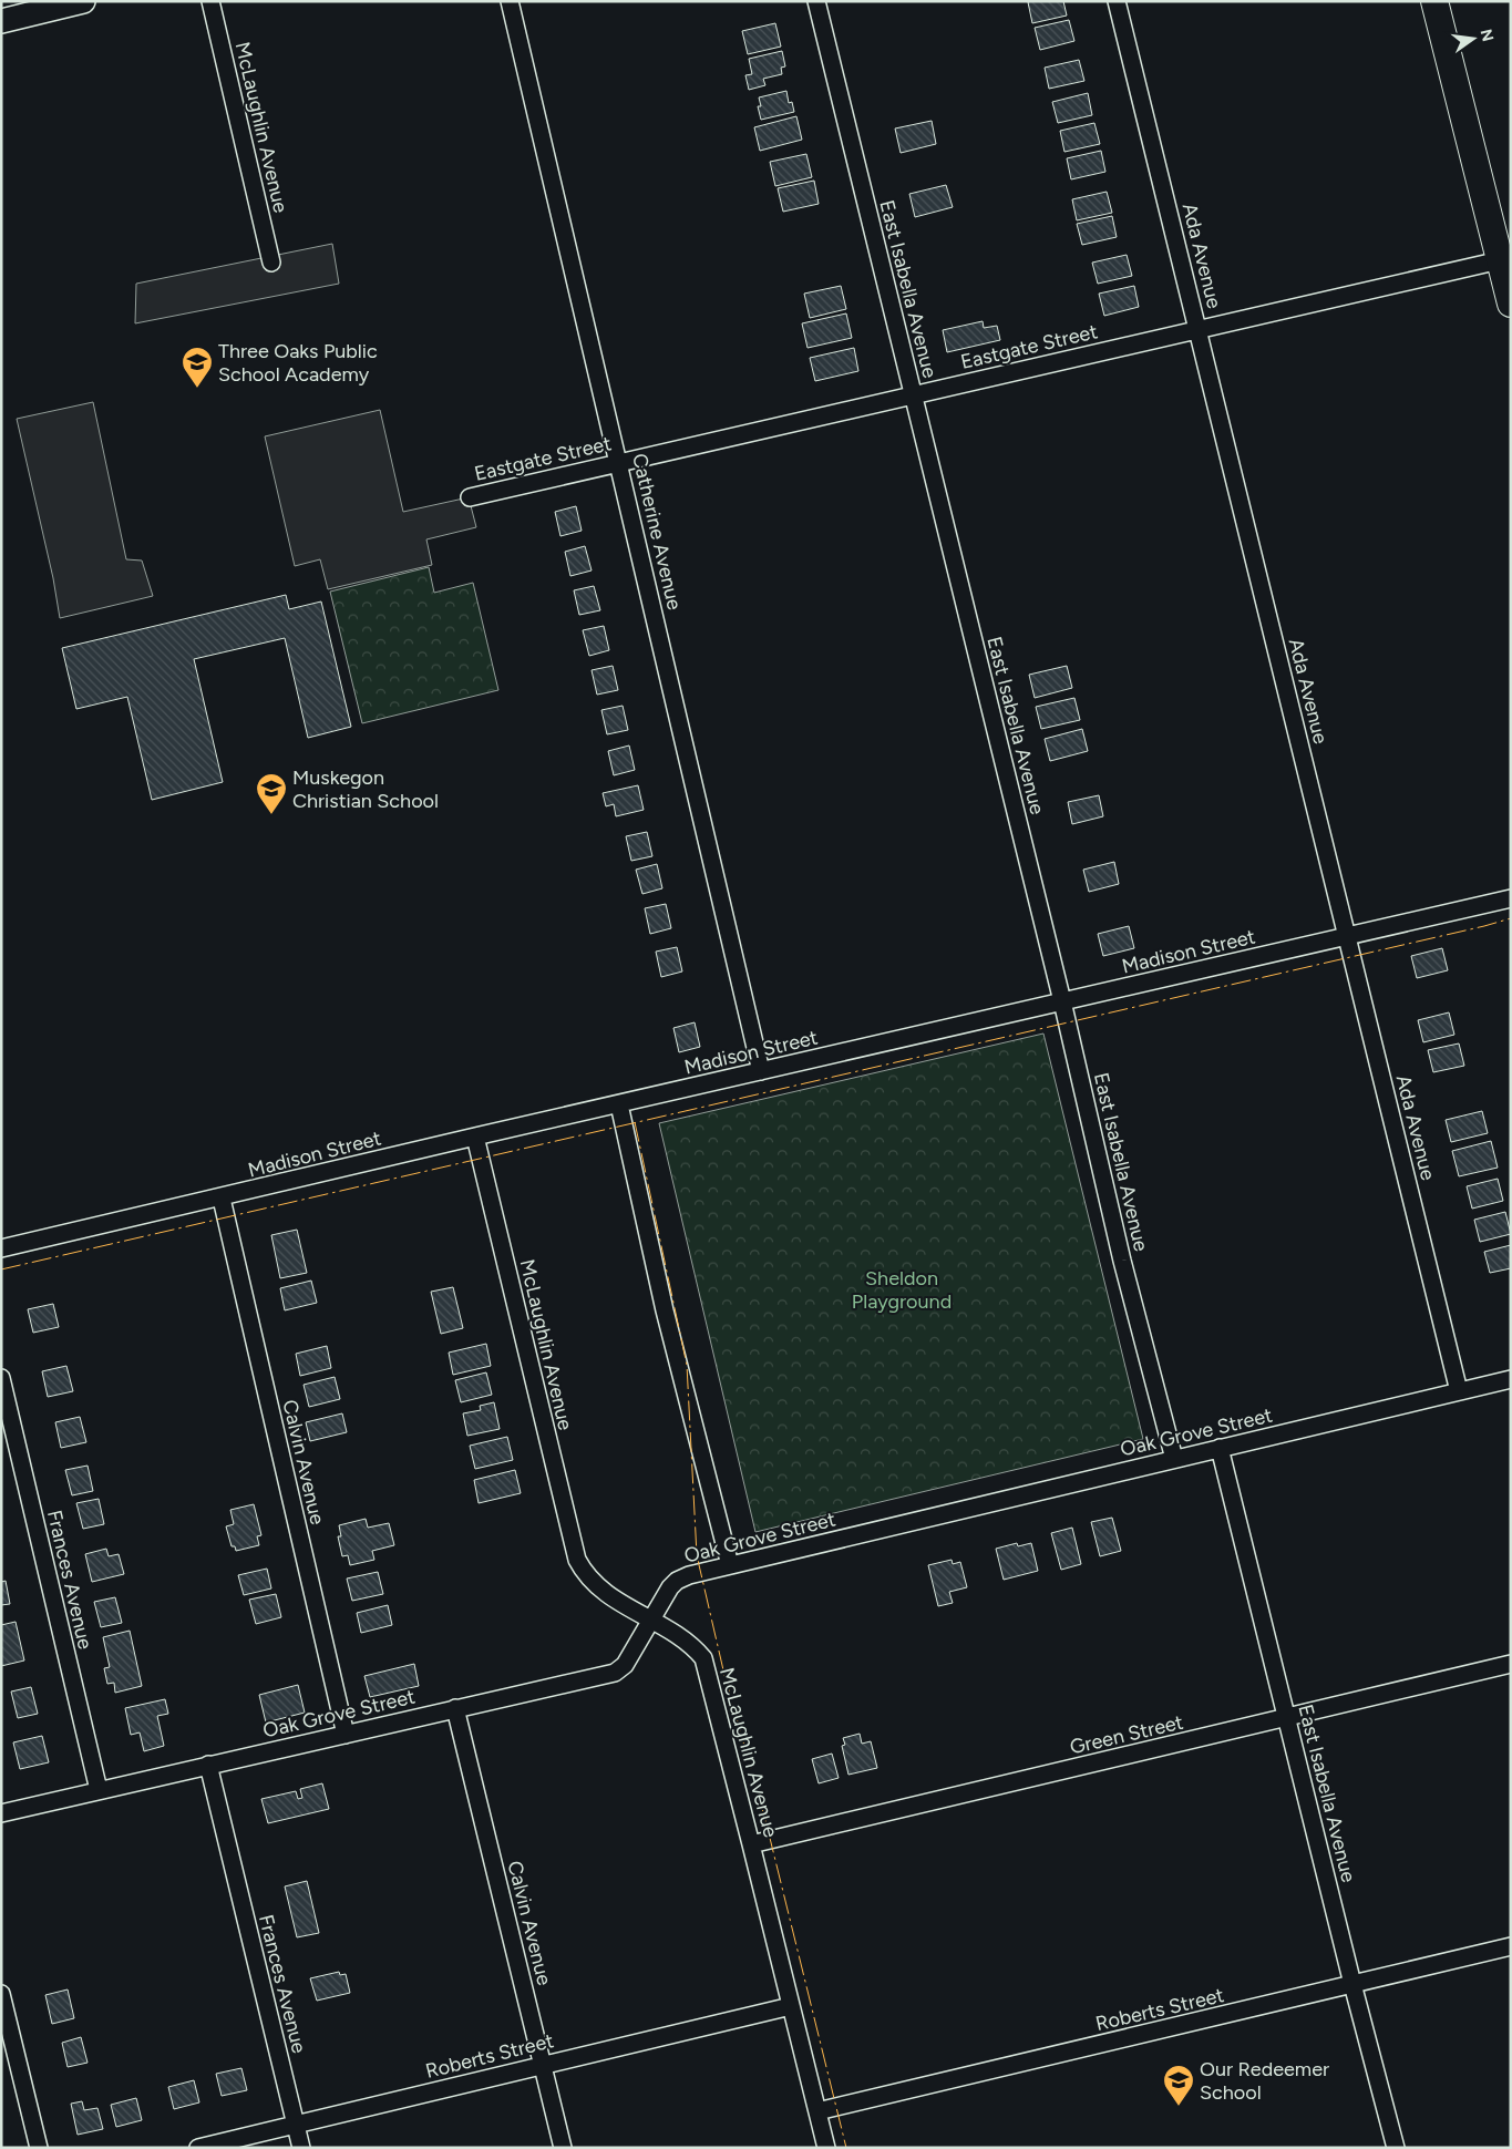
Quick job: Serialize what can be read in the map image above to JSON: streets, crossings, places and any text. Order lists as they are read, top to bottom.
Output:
{
  "streets": {
    "street": [
      "McLaughlin Avenue",
      "Ada Avenue",
      "East Isabella Avenue",
      "Eastgate Street",
      "Catherine Avenue",
      "Madison Street",
      "Oak Grove Street",
      "Calvin Avenue",
      "Frances Avenue",
      "Green Street",
      "Roberts Street"
    ]
  },
  "crossings": [
    ["McLaughlin Avenue", "Madison Street"],
    ["McLaughlin Avenue", "Oak Grove Street"],
    ["McLaughlin Avenue", "Green Street"],
    ["McLaughlin Avenue", "Roberts Street"],
    ["Ada Avenue", "Eastgate Street"],
    ["Ada Avenue", "Madison Street"],
    ["Ada Avenue", "Oak Grove Street"],
    ["East Isabella Avenue", "Eastgate Street"],
    ["East Isabella Avenue", "Madison Street"],
    ["East Isabella Avenue", "Oak Grove Street"],
    ["East Isabella Avenue", "Green Street"],
    ["East Isabella Avenue", "Roberts Street"],
    ["Eastgate Street", "Catherine Avenue"],
    ["Catherine Avenue", "Madison Street"],
    ["Madison Street", "Calvin Avenue"],
    ["Oak Grove Street", "Calvin Avenue"],
    ["Oak Grove Street", "Frances Avenue"],
    ["Calvin Avenue", "Roberts Street"],
    ["Frances Avenue", "Roberts Street"]
  ],
  "parks": ["Sheldon Playground"],
  "places": {
    "school or university": ["Three Oaks Public School Academy", "Muskegon Christian School", "Our Redeemer School"]
  },
  "north": "right"
}
